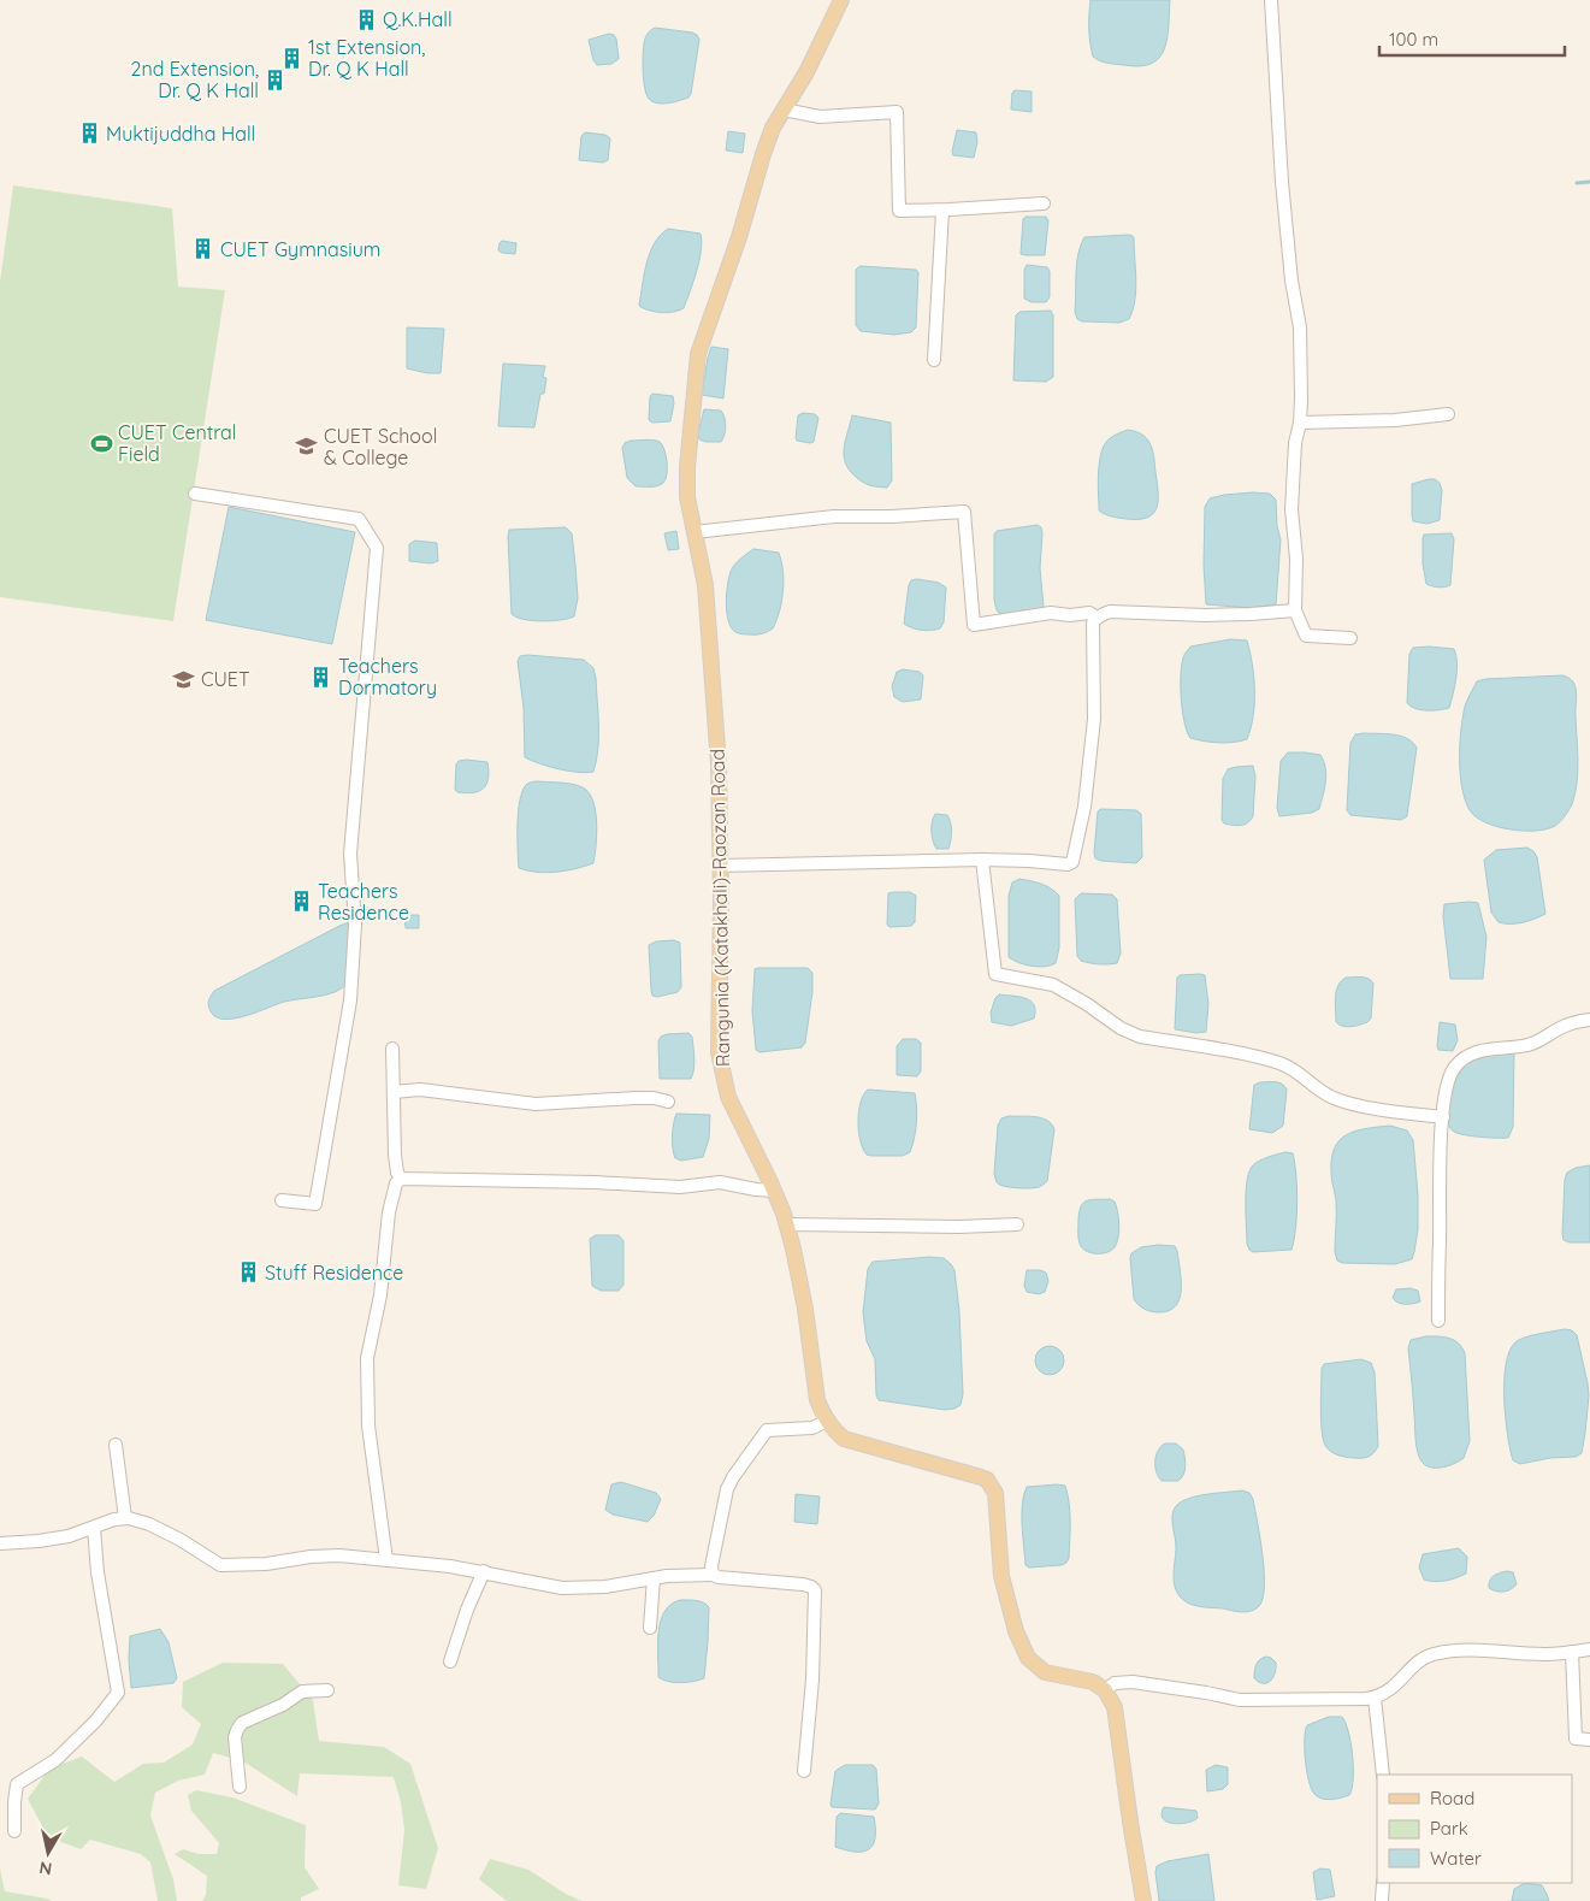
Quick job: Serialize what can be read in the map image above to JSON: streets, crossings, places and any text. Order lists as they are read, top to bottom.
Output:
{
  "streets": {
    "main road": ["Rangunia (Katakhali)-Raozan Road"]
  },
  "places": {
    "building": [
      "Q.K.Hall",
      "1st Extension, Dr. Q K Hall",
      "2nd Extension, Dr. Q K Hall",
      "Muktijuddha Hall",
      "CUET Gymnasium",
      "Teachers Dormatory",
      "Teachers Residence",
      "Stuff Residence"
    ],
    "sports": ["CUET Central Field"],
    "school or university": ["CUET School & College", "CUET"]
  },
  "legend": ["Road", "Park", "Water"],
  "scale_bar": "100 m",
  "north": "bottom"
}
